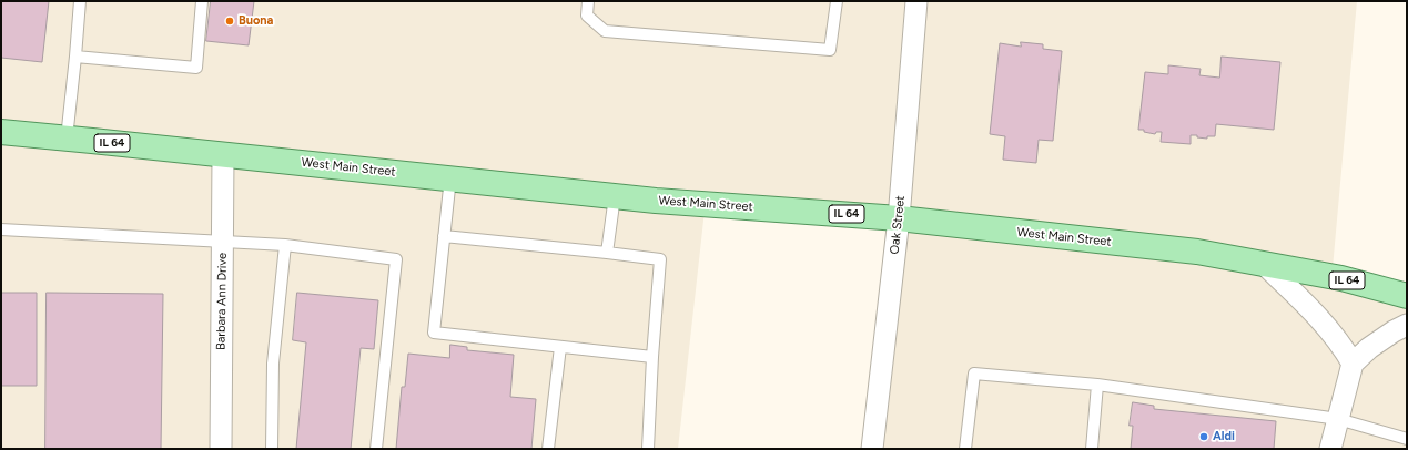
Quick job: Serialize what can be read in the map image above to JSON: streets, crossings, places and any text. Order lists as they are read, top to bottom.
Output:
{
  "streets": {
    "main road": ["IL 64", "West Main Street"],
    "street": ["Oak Street", "Barbara Ann Drive"]
  },
  "crossings": [
    ["West Main Street", "Oak Street"],
    ["West Main Street", "Barbara Ann Drive"]
  ],
  "places": ["Buona", "Aldi"]
}
